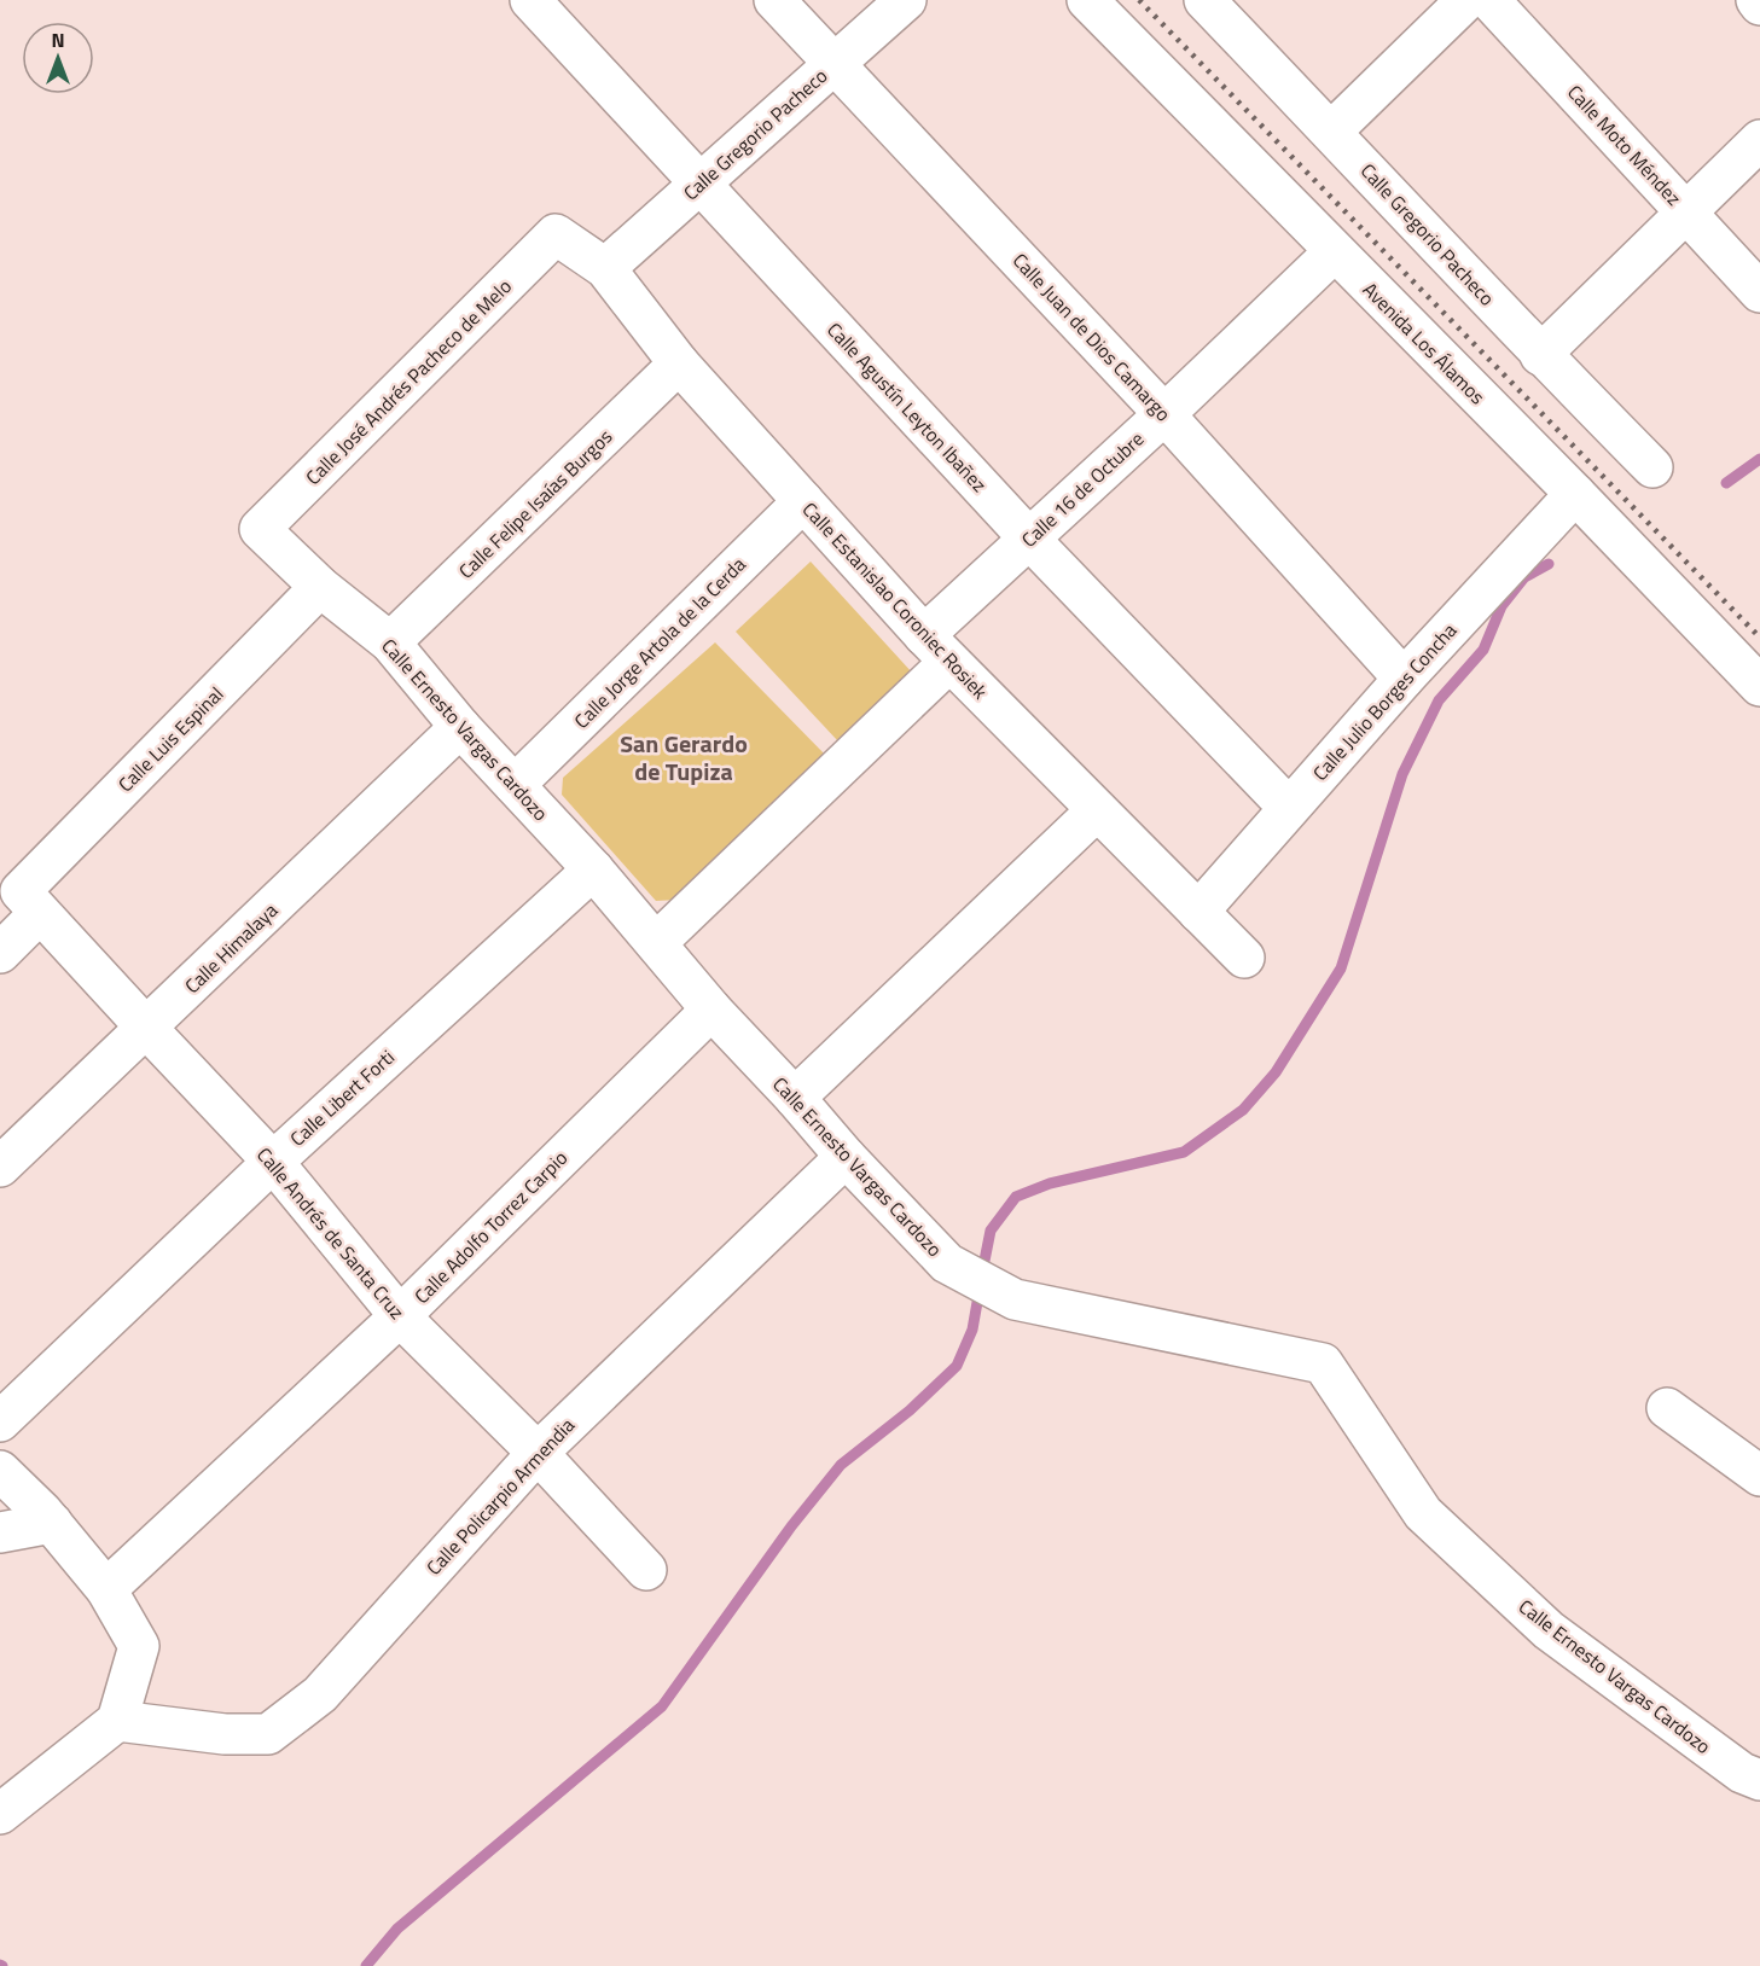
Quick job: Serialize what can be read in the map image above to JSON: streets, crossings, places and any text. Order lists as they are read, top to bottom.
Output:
{
  "streets": {
    "street": [
      "Calle Gregorio Pacheco",
      "Calle Moto Méndez",
      "Calle Juan de Dios Camargo",
      "Avenida Los Álamos",
      "Calle José Andrés Pacheco de Melo",
      "Calle Agustín Leyton Ibañez",
      "Calle 16 de Octubre",
      "Calle Felipe Isaías Burgos",
      "Calle Estanislao Coroniec Rosiek",
      "Calle Jorge Artola de la Cerda",
      "Calle Julio Borges Concha",
      "Calle Ernesto Vargas Cardozo",
      "Calle Luis Espinal",
      "Calle Himalaya",
      "Calle Libert Forti",
      "Calle Adolfo Torrez Carpio",
      "Calle Andrés de Santa Cruz",
      "Calle Policarpio Armendia"
    ]
  },
  "crossings": [
    ["Calle Gregorio Pacheco", "Calle Juan de Dios Camargo"],
    ["Calle Gregorio Pacheco", "Calle Agustín Leyton Ibañez"],
    ["Calle Gregorio Pacheco", "Calle Estanislao Coroniec Rosiek"],
    ["Calle Juan de Dios Camargo", "Calle 16 de Octubre"],
    ["Calle Juan de Dios Camargo", "Calle Julio Borges Concha"],
    ["Avenida Los Álamos", "Calle 16 de Octubre"],
    ["Avenida Los Álamos", "Calle Julio Borges Concha"],
    ["Calle José Andrés Pacheco de Melo", "Calle Estanislao Coroniec Rosiek"],
    ["Calle José Andrés Pacheco de Melo", "Calle Ernesto Vargas Cardozo"],
    ["Calle Agustín Leyton Ibañez", "Calle 16 de Octubre"],
    ["Calle Agustín Leyton Ibañez", "Calle Julio Borges Concha"],
    ["Calle 16 de Octubre", "Calle Estanislao Coroniec Rosiek"],
    ["Calle 16 de Octubre", "Calle Ernesto Vargas Cardozo"],
    ["Calle Felipe Isaías Burgos", "Calle Estanislao Coroniec Rosiek"],
    ["Calle Felipe Isaías Burgos", "Calle Ernesto Vargas Cardozo"],
    ["Calle Estanislao Coroniec Rosiek", "Calle Jorge Artola de la Cerda"],
    ["Calle Estanislao Coroniec Rosiek", "Calle Julio Borges Concha"],
    ["Calle Jorge Artola de la Cerda", "Calle Ernesto Vargas Cardozo"],
    ["Calle Ernesto Vargas Cardozo", "Calle Luis Espinal"],
    ["Calle Ernesto Vargas Cardozo", "Calle Himalaya"],
    ["Calle Ernesto Vargas Cardozo", "Calle Libert Forti"],
    ["Calle Ernesto Vargas Cardozo", "Calle Adolfo Torrez Carpio"],
    ["Calle Ernesto Vargas Cardozo", "Calle Policarpio Armendia"],
    ["Calle Luis Espinal", "Calle Andrés de Santa Cruz"],
    ["Calle Himalaya", "Calle Andrés de Santa Cruz"],
    ["Calle Libert Forti", "Calle Andrés de Santa Cruz"],
    ["Calle Adolfo Torrez Carpio", "Calle Andrés de Santa Cruz"],
    ["Calle Andrés de Santa Cruz", "Calle Policarpio Armendia"]
  ],
  "districts": ["San Gerardo de Tupiza"],
  "north": "top"
}
